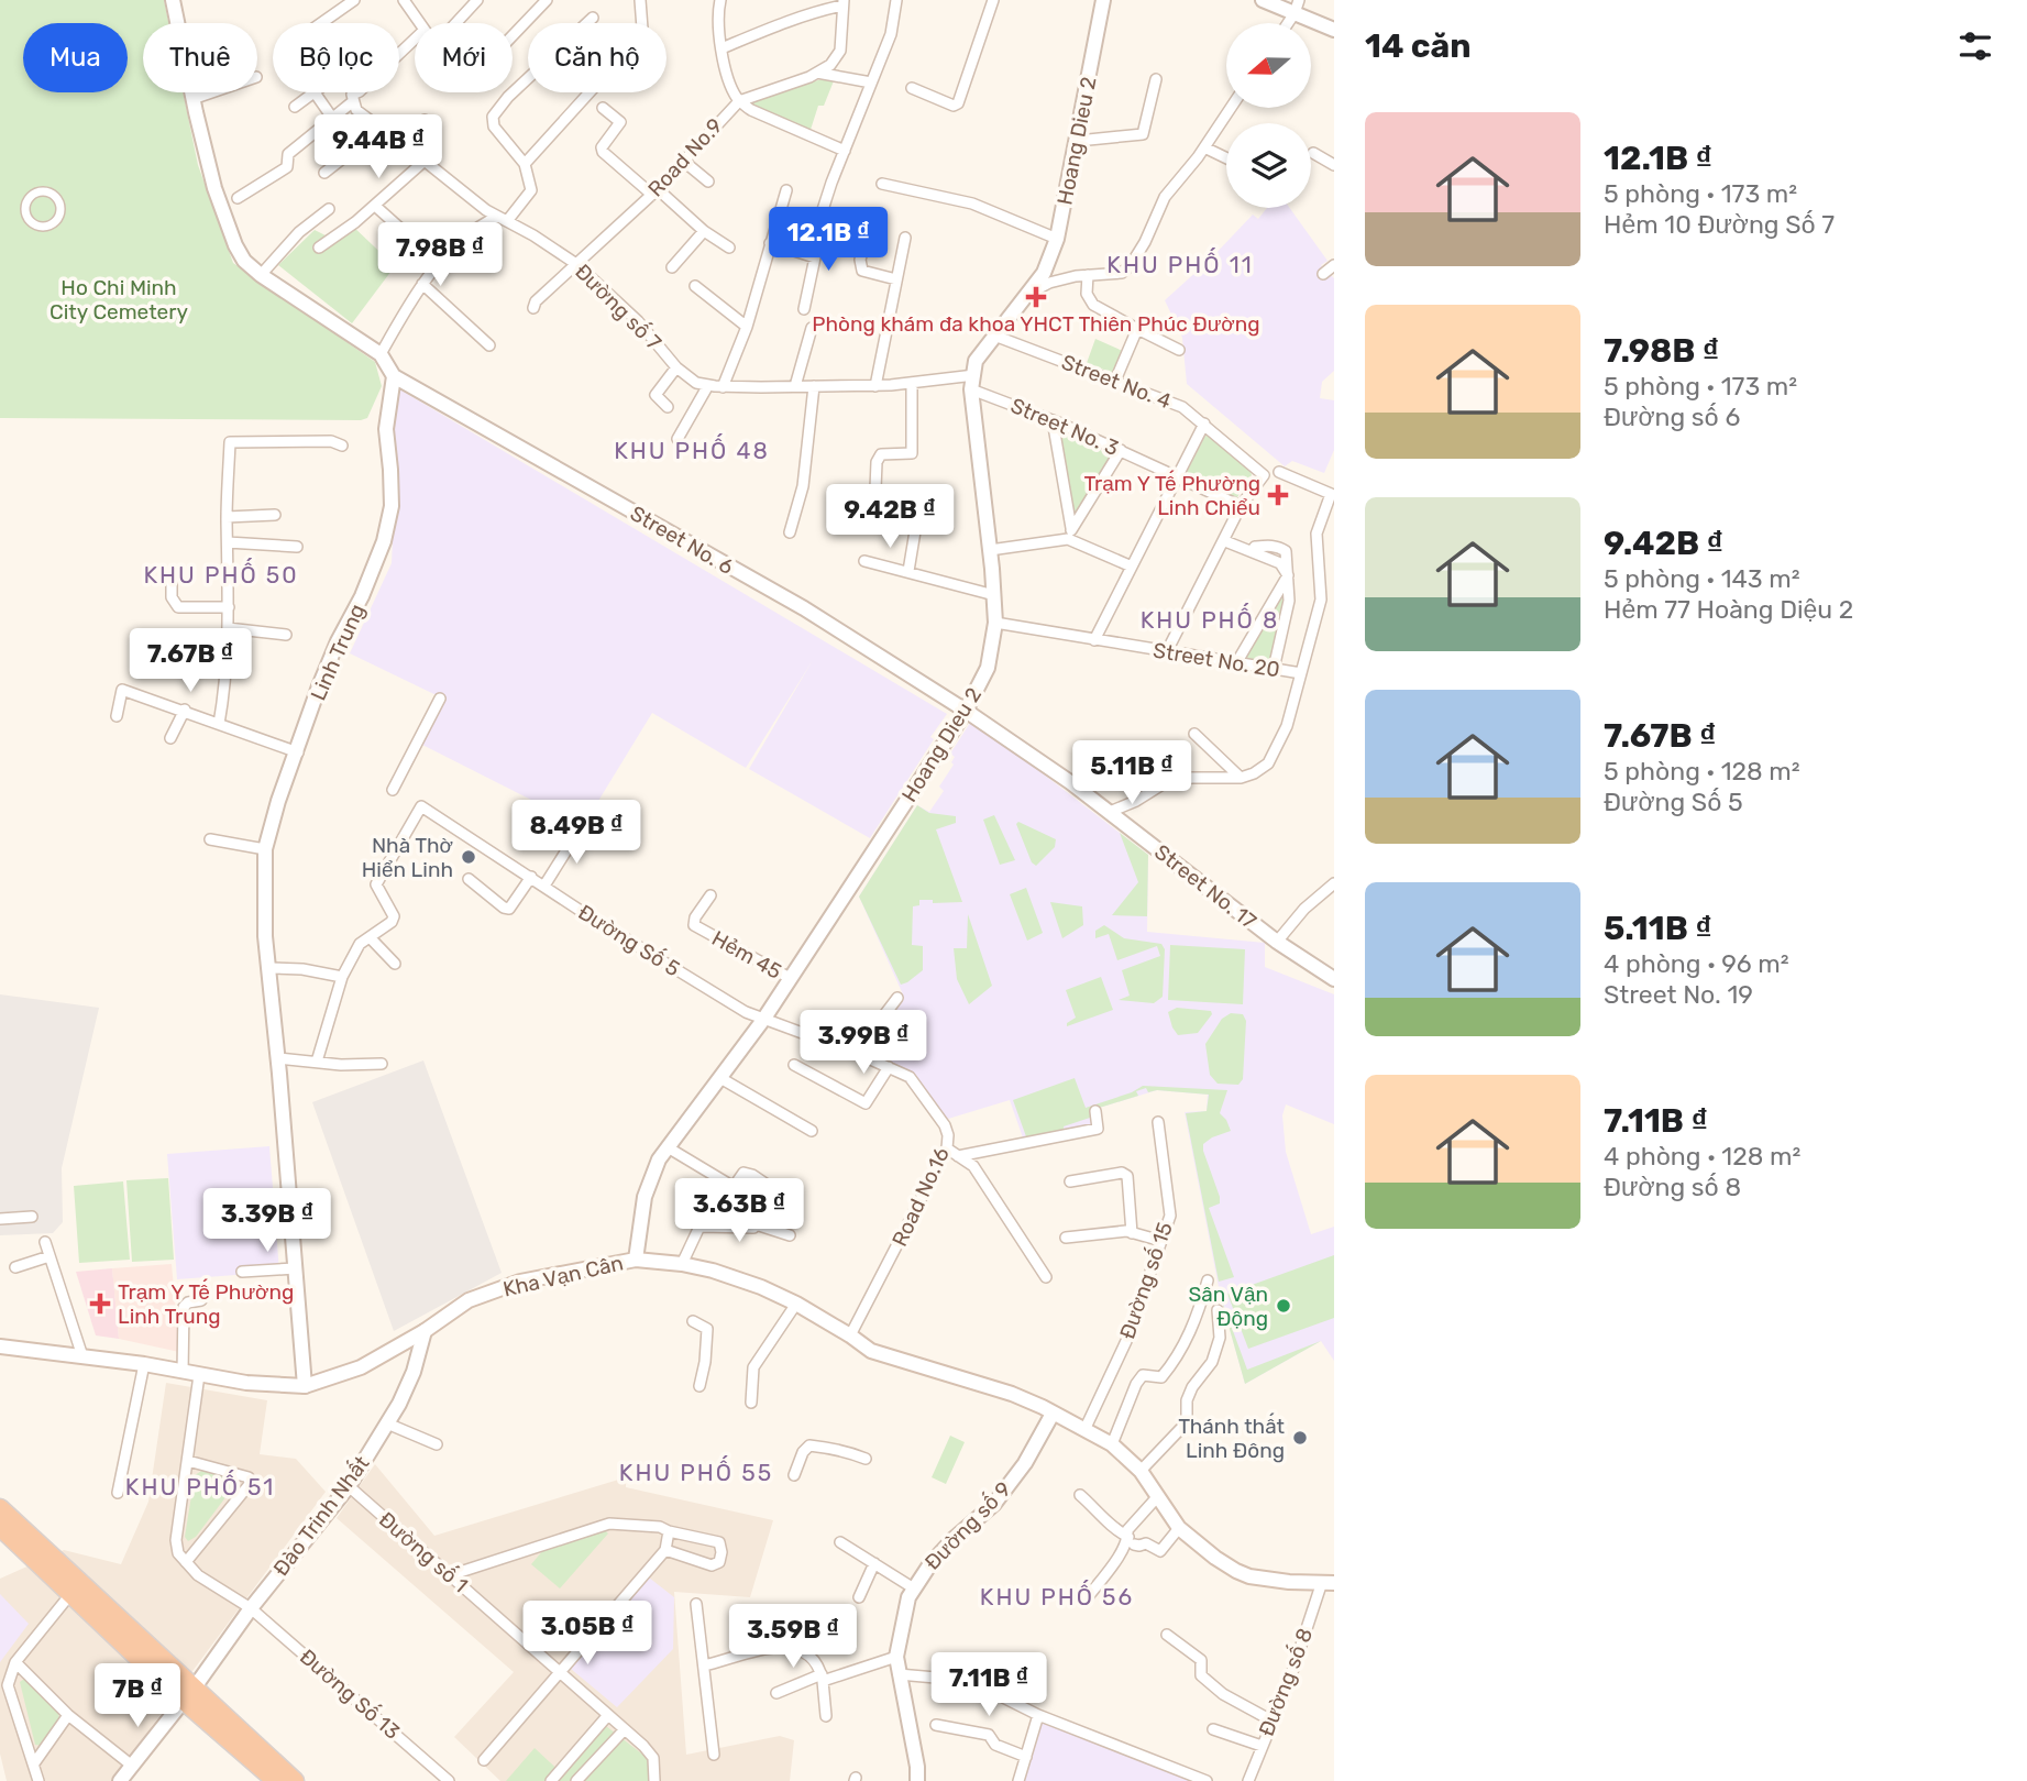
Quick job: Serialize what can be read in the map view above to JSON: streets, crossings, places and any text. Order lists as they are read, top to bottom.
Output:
{
  "streets": {
    "street": [
      "Hoang Dieu 2",
      "Road No.9",
      "Đường số 7",
      "Street No. 4",
      "Street No. 3",
      "Street No. 6",
      "Linh Trung",
      "Street No. 20",
      "Street No. 17",
      "Đường Số 5",
      "Hẻm 45",
      "Road No.16",
      "Kha Vạn Cân",
      "Đường số 15",
      "Đào Trinh Nhất",
      "Đường số 9",
      "Đường số 1",
      "Đường số 8",
      "Đường Số 13"
    ]
  },
  "crossings": [
    ["Hoang Dieu 2", "Đường số 7"],
    ["Hoang Dieu 2", "Street No. 4"],
    ["Hoang Dieu 2", "Street No. 3"],
    ["Hoang Dieu 2", "Street No. 6"],
    ["Hoang Dieu 2", "Street No. 20"],
    ["Hoang Dieu 2", "Street No. 17"],
    ["Hoang Dieu 2", "Đường Số 5"],
    ["Hoang Dieu 2", "Hẻm 45"],
    ["Hoang Dieu 2", "Road No.16"],
    ["Hoang Dieu 2", "Kha Vạn Cân"],
    ["Road No.9", "Đường số 7"],
    ["Đường số 7", "Street No. 3"],
    ["Street No. 4", "Street No. 3"],
    ["Street No. 6", "Linh Trung"],
    ["Street No. 6", "Street No. 17"],
    ["Linh Trung", "Kha Vạn Cân"],
    ["Đường Số 5", "Road No.16"],
    ["Road No.16", "Kha Vạn Cân"],
    ["Kha Vạn Cân", "Đường số 15"],
    ["Kha Vạn Cân", "Đào Trinh Nhất"],
    ["Kha Vạn Cân", "Đường số 9"],
    ["Kha Vạn Cân", "Đường số 8"],
    ["Đào Trinh Nhất", "Đường số 1"],
    ["Đào Trinh Nhất", "Đường Số 13"]
  ],
  "districts": [
    "KHU PHỐ 11",
    "KHU PHỐ 48",
    "KHU PHỐ 50",
    "KHU PHỐ 8",
    "KHU PHỐ 55",
    "KHU PHỐ 51",
    "KHU PHỐ 56"
  ],
  "parks": ["Ho Chi Minh City Cemetery"],
  "places": {
    "health": ["Phòng khám đa khoa YHCT Thiên Phúc Đường", "Trạm Y Tế Phường Linh Chiểu", "Trạm Y Tế Phường Linh Trung"],
    "other": ["Nhà Thờ Hiển Linh", "Sân Vận Động", "Thánh thất Linh Đông"]
  },
  "north": "left",
  "page": {
    "heading": "14 căn",
    "chip": [
      "Mua",
      "Thuê",
      "Bộ lọc",
      "Mới",
      "Căn hộ"
    ],
    "list": [
      {
        "name": "12.1B ₫",
        "note": "5 phòng · 173 m² · Hẻm 10 Đường Số 7"
      },
      {
        "name": "7.98B ₫",
        "note": "5 phòng · 173 m² · Đường số 6"
      },
      {
        "name": "9.42B ₫",
        "note": "5 phòng · 143 m² · Hẻm 77 Hoàng Diệu 2"
      },
      {
        "name": "7.67B ₫",
        "note": "5 phòng · 128 m² · Đường Số 5"
      },
      {
        "name": "5.11B ₫",
        "note": "4 phòng · 96 m² · Street No. 19"
      },
      {
        "name": "7.11B ₫",
        "note": "4 phòng · 128 m² · Đường số 8"
      }
    ],
    "price": [
      "9.44B ₫",
      "12.1B ₫",
      "7.98B ₫",
      "9.42B ₫",
      "7.67B ₫",
      "5.11B ₫",
      "8.49B ₫",
      "3.99B ₫",
      "3.63B ₫",
      "3.39B ₫",
      "3.05B ₫",
      "3.59B ₫",
      "7.11B ₫",
      "7B ₫"
    ]
  }
}
